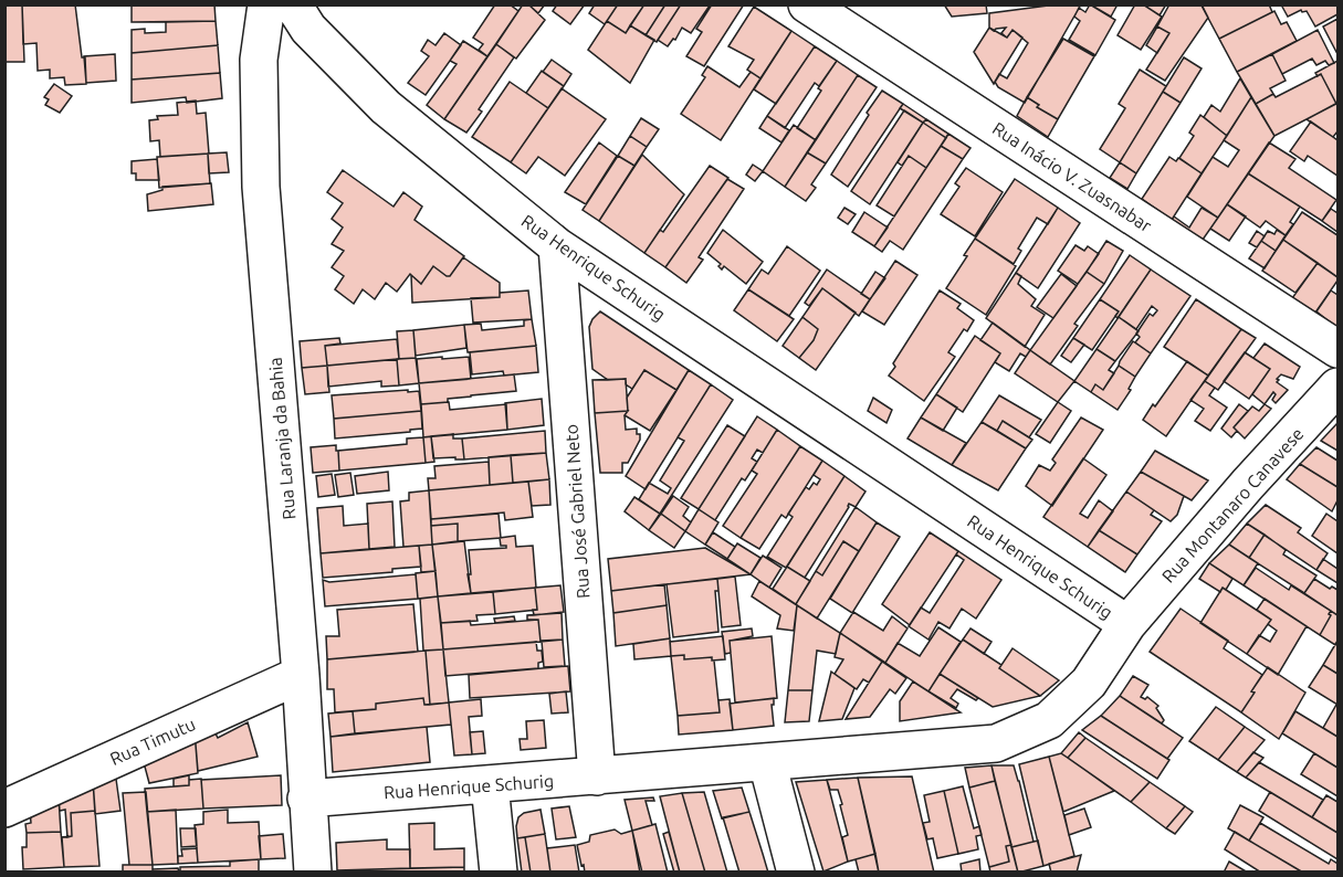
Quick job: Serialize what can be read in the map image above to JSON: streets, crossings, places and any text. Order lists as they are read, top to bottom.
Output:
{
  "streets": {
    "street": [
      "Rua Inácio V. Zuasnabar",
      "Rua Henrique Schurig",
      "Rua Laranja da Bahia",
      "Rua Montanaro Canavese",
      "Rua José Gabriel Neto",
      "Rua Timutu"
    ]
  },
  "crossings": [
    ["Rua Henrique Schurig", "Rua Laranja da Bahia"],
    ["Rua Henrique Schurig", "Rua Montanaro Canavese"],
    ["Rua Henrique Schurig", "Rua José Gabriel Neto"],
    ["Rua Laranja da Bahia", "Rua Timutu"]
  ]
}
